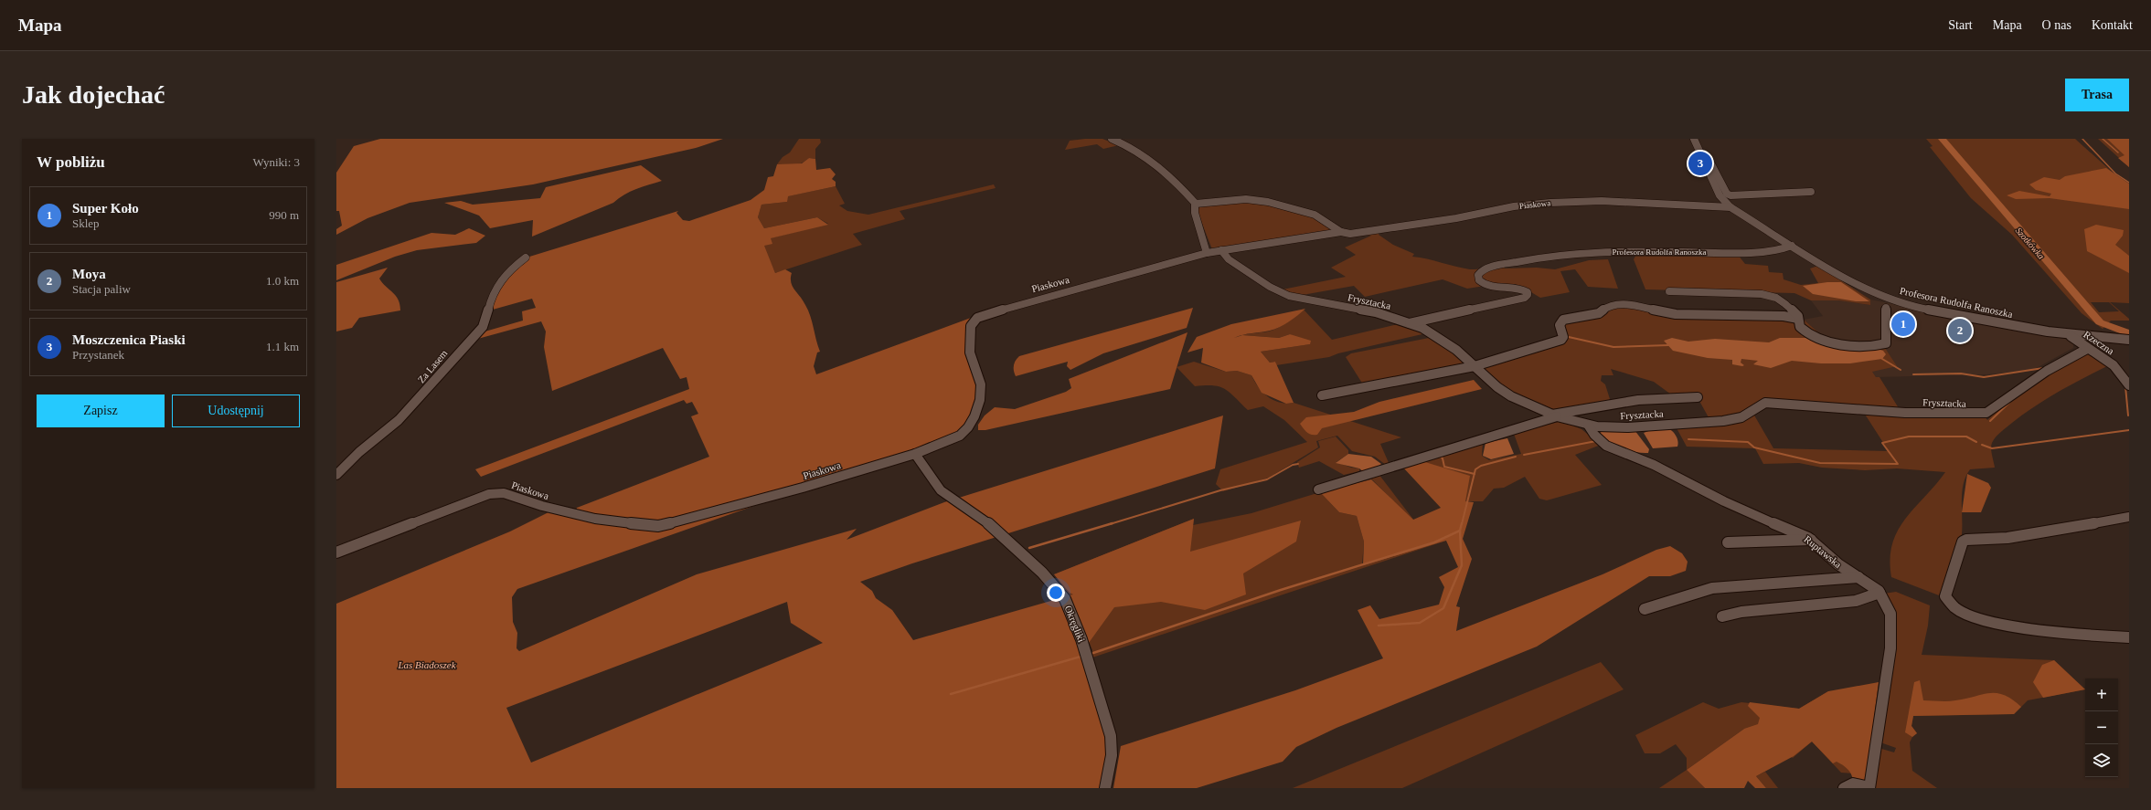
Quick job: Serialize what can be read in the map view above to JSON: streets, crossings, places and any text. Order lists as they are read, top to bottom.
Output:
{
  "streets": {
    "street": [
      "Piaskowa",
      "Profesora Rudolfa Ranoszka",
      "Frysztacka",
      "Rzeczna",
      "Za Lasem",
      "Ruptawska",
      "Okręgliki"
    ]
  },
  "crossings": [
    ["Piaskowa", "Profesora Rudolfa Ranoszka"],
    ["Piaskowa", "Frysztacka"],
    ["Piaskowa", "Okręgliki"],
    ["Profesora Rudolfa Ranoszka", "Frysztacka"],
    ["Profesora Rudolfa Ranoszka", "Rzeczna"],
    ["Frysztacka", "Rzeczna"],
    ["Frysztacka", "Ruptawska"]
  ],
  "water": ["Szotkówka"],
  "parks": ["Las Biadoszek"],
  "page": {
    "header": "Mapa",
    "nav": [
      "Start",
      "Mapa",
      "O nas",
      "Kontakt"
    ],
    "buttons": [
      "Trasa",
      ["Zapisz", "Udostępnij"]
    ],
    "title": "Jak dojechać",
    "heading": ["W pobliżu", "Wyniki: 3"],
    "pins": ["3", "1", "2"],
    "list": [
      {
        "mark": "1",
        "name": "Super Koło",
        "note": "Sklep",
        "value": "990 m"
      },
      {
        "mark": "2",
        "name": "Moya",
        "note": "Stacja paliw",
        "value": "1.0 km"
      },
      {
        "mark": "3",
        "name": "Moszczenica Piaski",
        "note": "Przystanek",
        "value": "1.1 km"
      }
    ],
    "map_buttons": ["+", "−"]
  }
}
